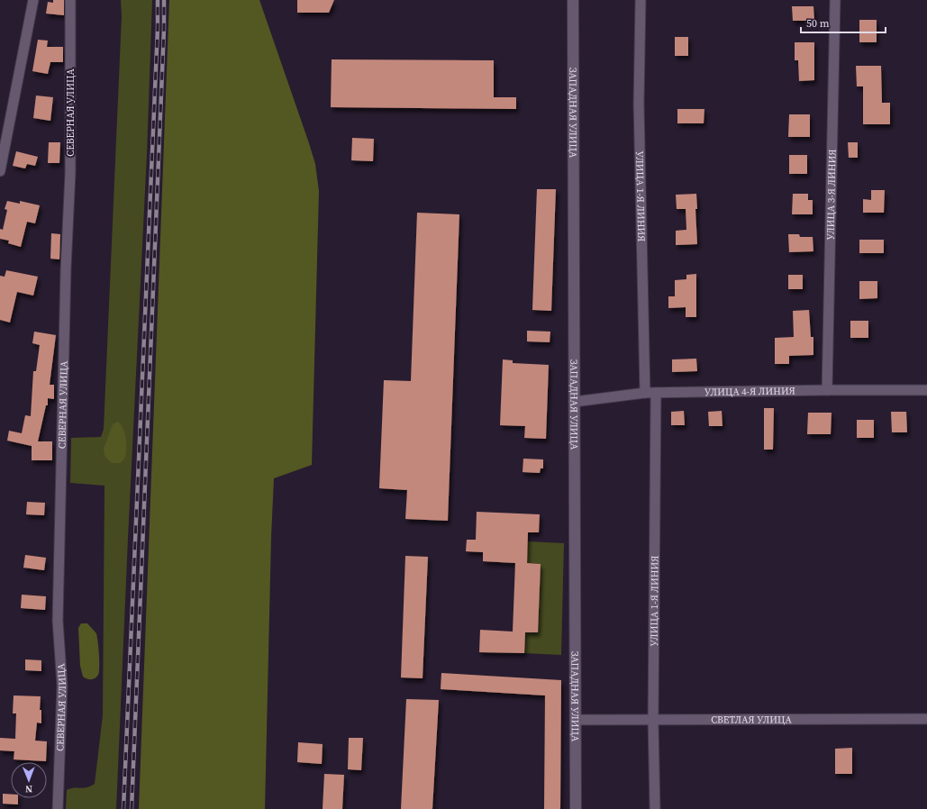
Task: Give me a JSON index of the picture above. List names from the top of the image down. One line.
{"streets":{"street":["СЕВЕРНАЯ УЛИЦА","ЗАПАДНАЯ УЛИЦА","УЛИЦА 3-Я ЛИНИЯ","УЛИЦА 1-Я ЛИНИЯ","УЛИЦА 4-Я ЛИНИЯ","СВЕТЛАЯ УЛИЦА"]},"crossings":[["ЗАПАДНАЯ УЛИЦА","УЛИЦА 4-Я ЛИНИЯ"],["ЗАПАДНАЯ УЛИЦА","СВЕТЛАЯ УЛИЦА"],["УЛИЦА 3-Я ЛИНИЯ","УЛИЦА 4-Я ЛИНИЯ"],["УЛИЦА 1-Я ЛИНИЯ","УЛИЦА 4-Я ЛИНИЯ"],["УЛИЦА 1-Я ЛИНИЯ","СВЕТЛАЯ УЛИЦА"]],"scale_bar":"50 m","north":"bottom"}
